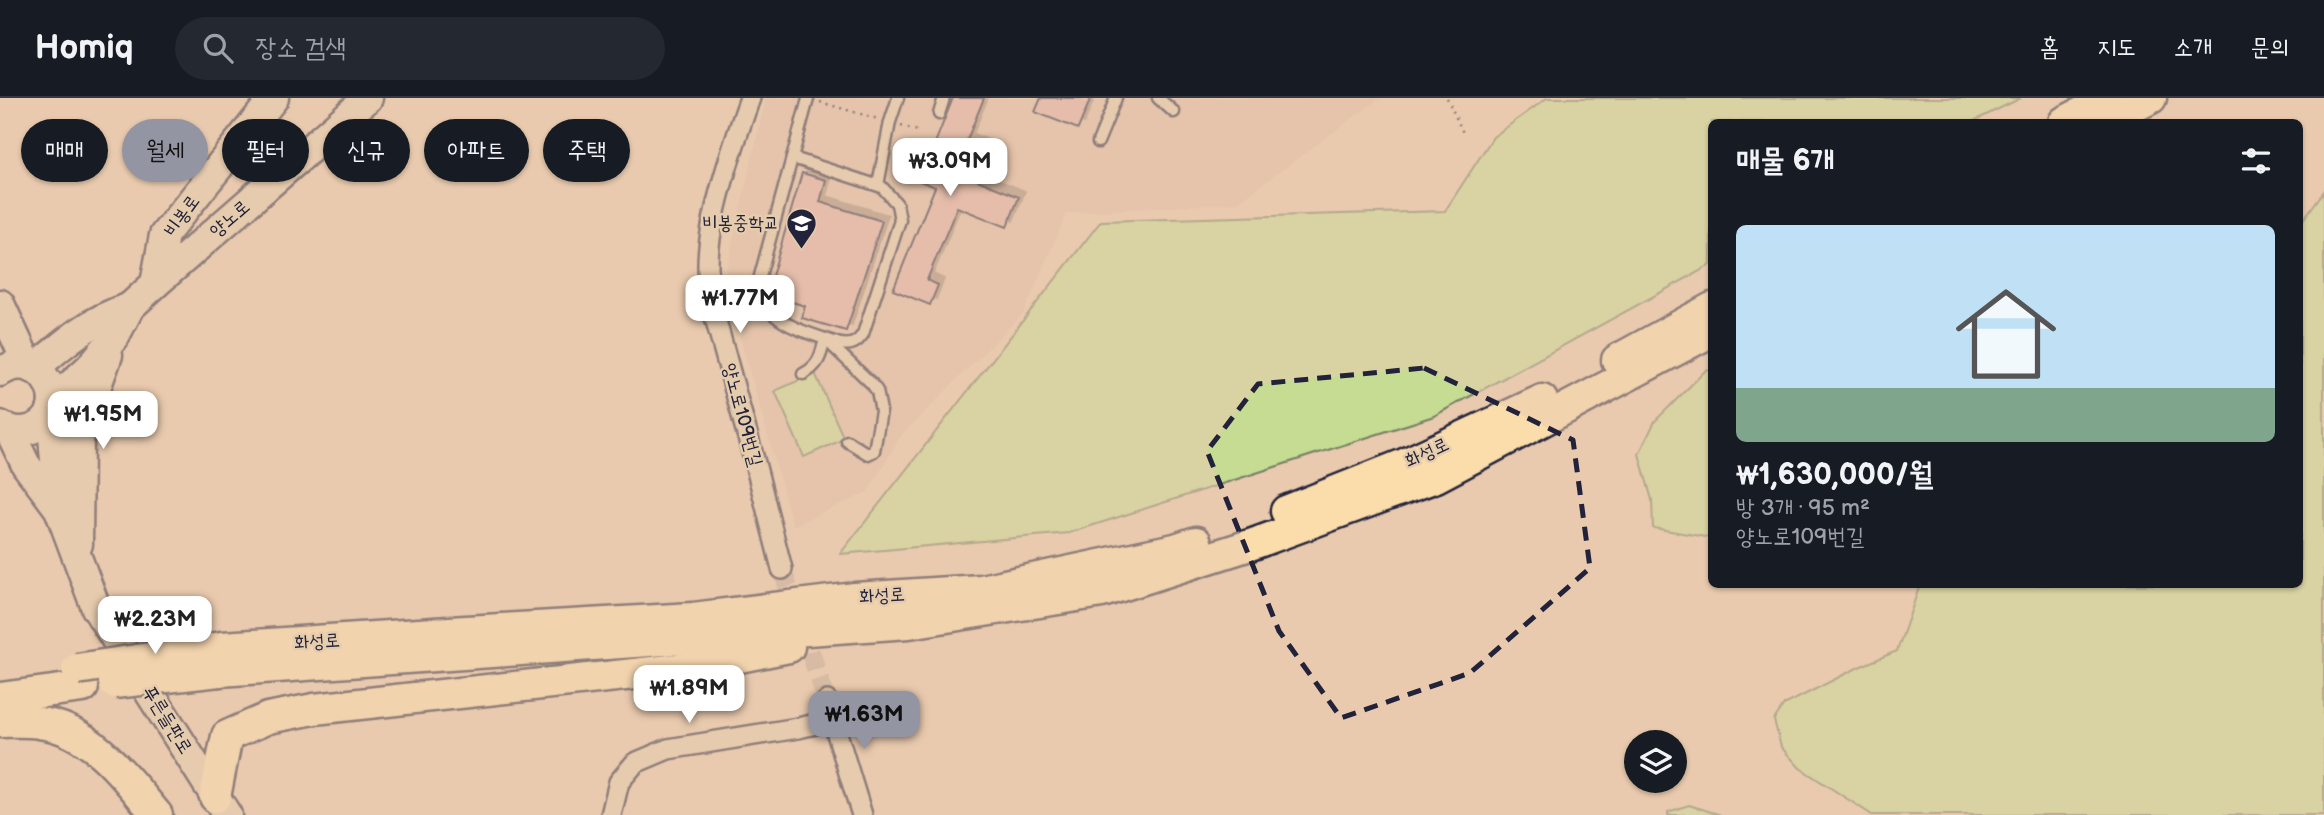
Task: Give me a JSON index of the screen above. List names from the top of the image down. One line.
{"streets":{"main road":["비봉로","양노로","화성로","푸른들판로"],"street":["양노로109번길"]},"crossings":[["비봉로","양노로"]],"places":{"school or university":["비봉중학교"]},"page":{"header":"Homiq","search":"장소 검색","nav":["홈","지도","소개","문의"],"chip":["매매","월세","필터","신규","아파트","주택"],"heading":"매물 6개","price":["₩3.09M","₩1.77M","₩1.95M","₩2.23M","₩1.89M","₩1.63M"],"list":[{"name":"₩1,630,000/월","note":"방 3개 · 95 m² · 양노로109번길"}]}}
